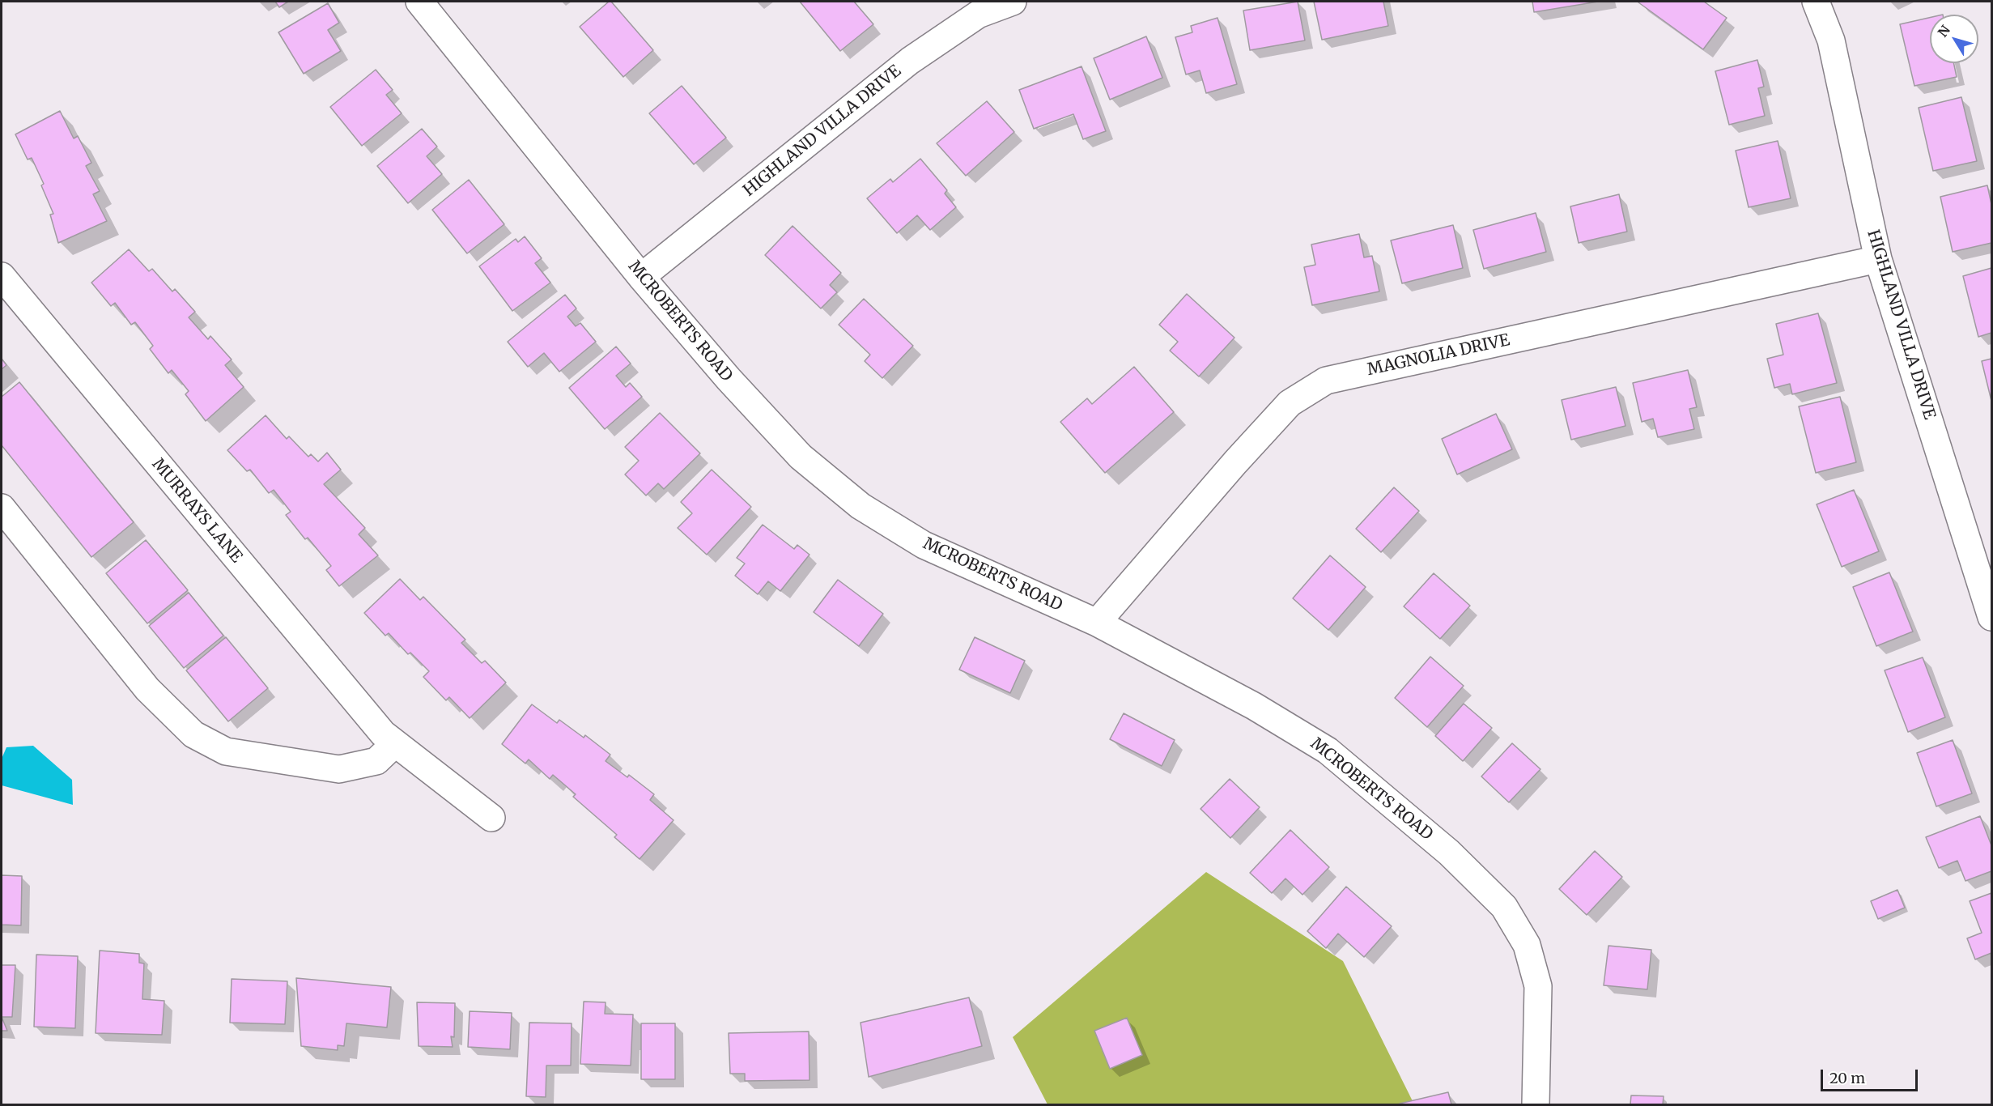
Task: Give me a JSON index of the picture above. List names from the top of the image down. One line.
{"streets":{"street":["HIGHLAND VILLA DRIVE","MCROBERTS ROAD","MAGNOLIA DRIVE","MURRAYS LANE"]},"crossings":[["HIGHLAND VILLA DRIVE","MCROBERTS ROAD"],["HIGHLAND VILLA DRIVE","MAGNOLIA DRIVE"],["MCROBERTS ROAD","MAGNOLIA DRIVE"]],"scale_bar":"20 m","north":"top left"}
